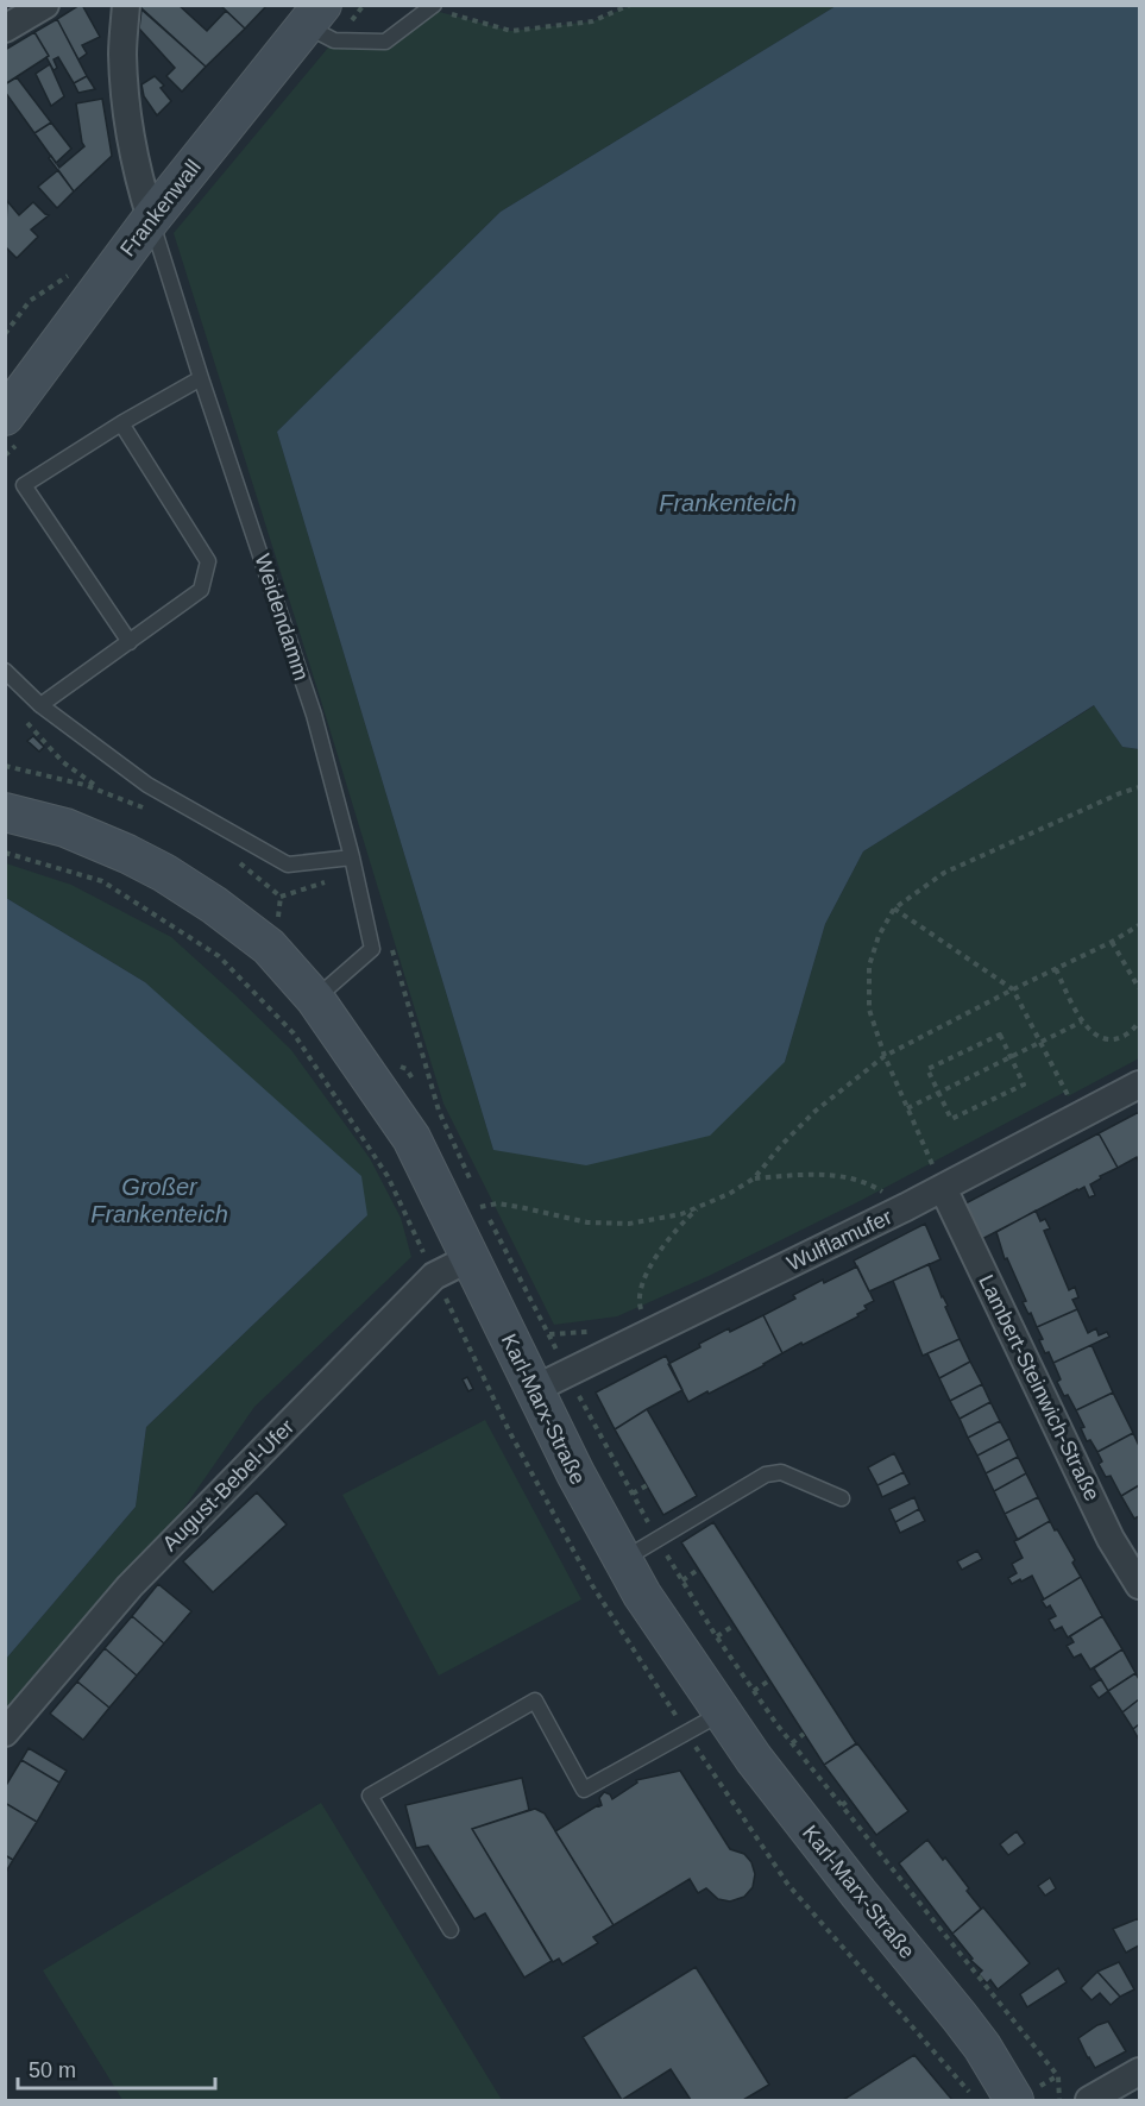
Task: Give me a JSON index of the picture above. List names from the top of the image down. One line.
{"streets":{"main road":["Frankenwall","Karl-Marx-Straße"],"street":["Wulflamufer","Lambert-Steinwich-Straße","August-Bebel-Ufer"],"lane":["Weidendamm"]},"crossings":[["Frankenwall","Weidendamm"],["Weidendamm","Karl-Marx-Straße"],["Wulflamufer","Lambert-Steinwich-Straße"],["Wulflamufer","Karl-Marx-Straße"],["Karl-Marx-Straße","August-Bebel-Ufer"]],"water":["Frankenteich","Großer Frankenteich"],"scale_bar":"50 m"}
